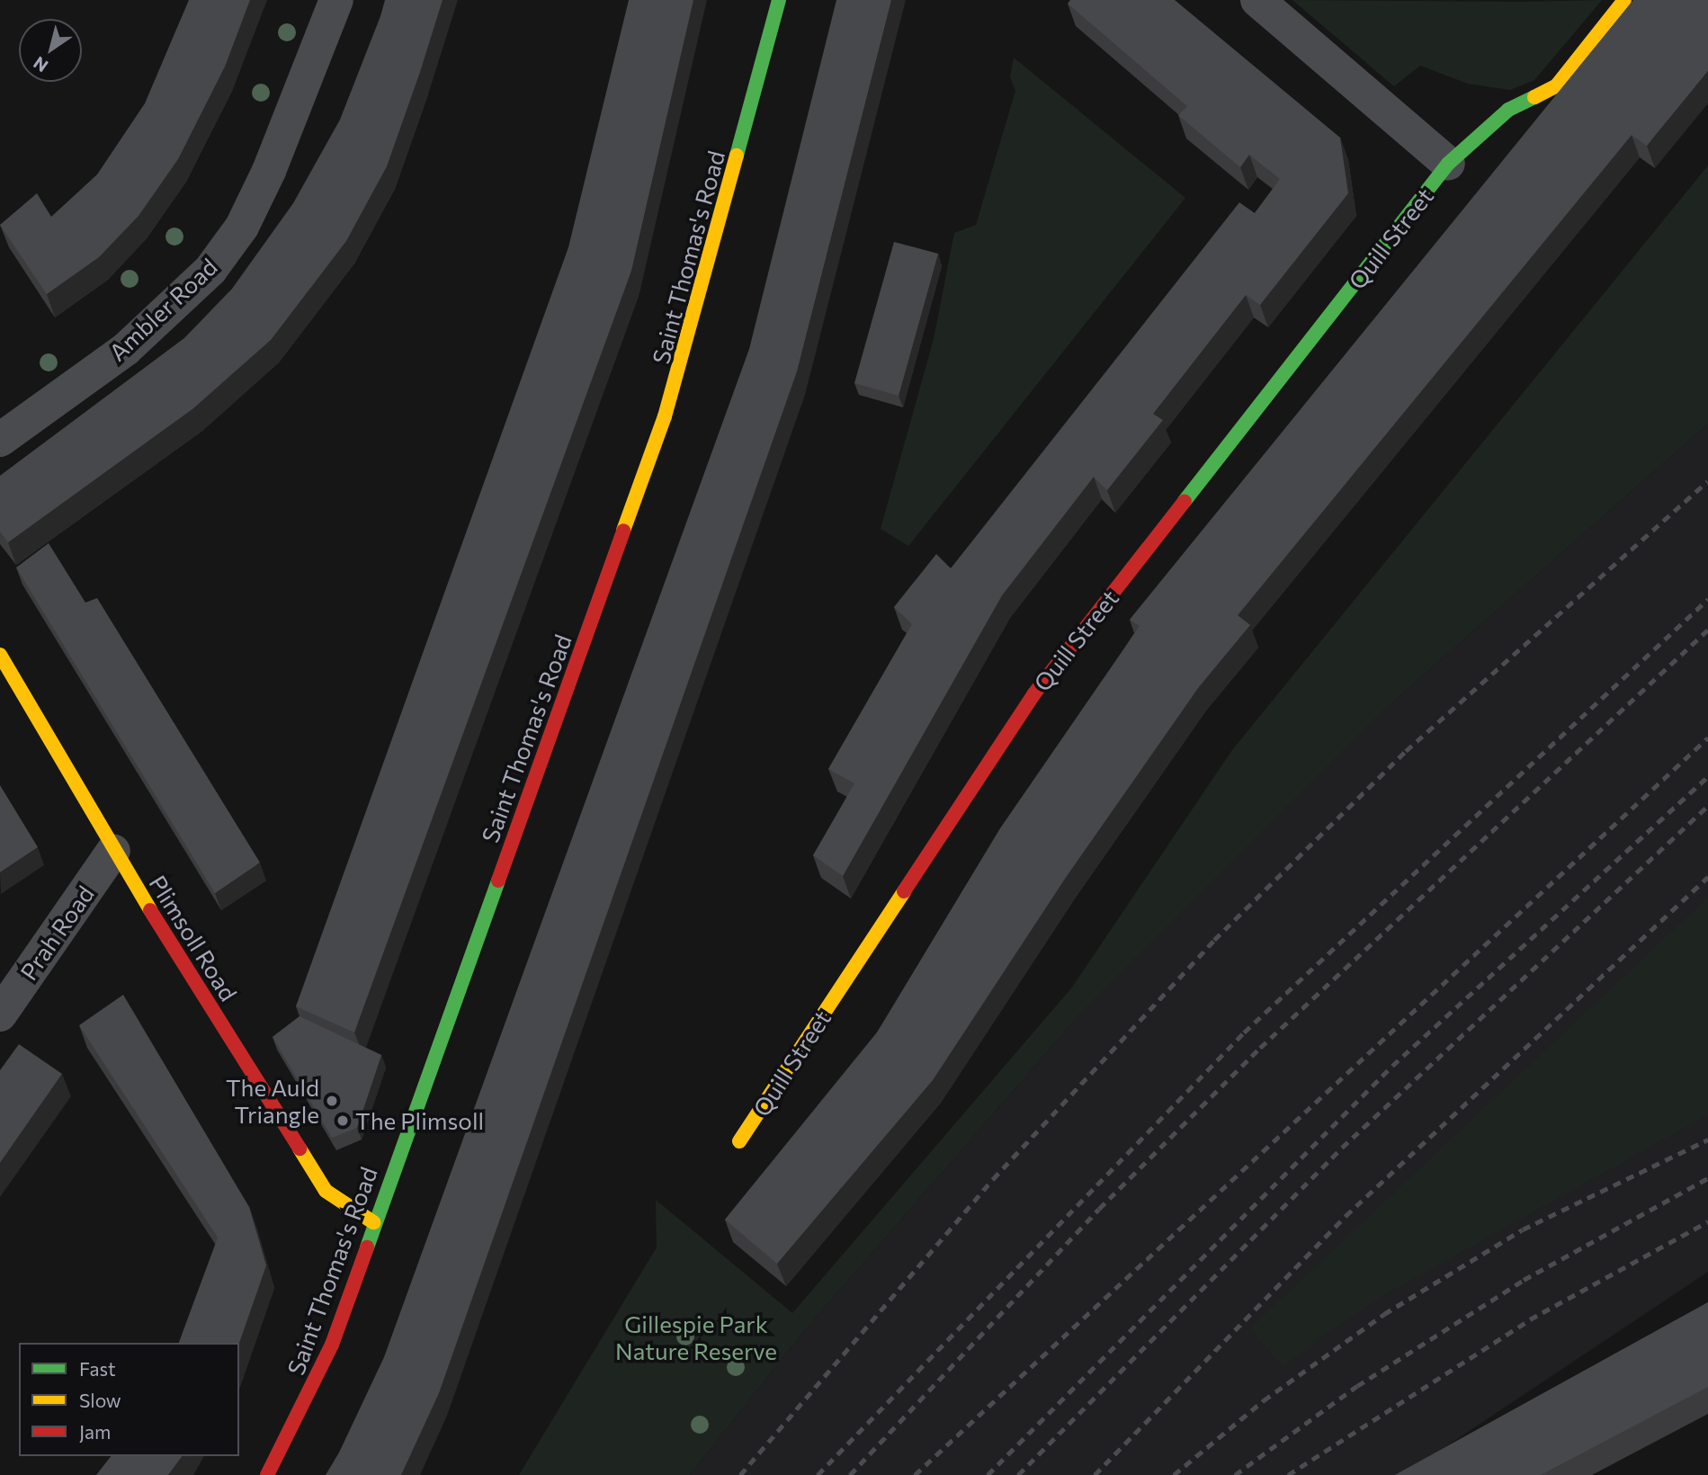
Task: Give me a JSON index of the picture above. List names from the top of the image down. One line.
{"streets":{"street":["Quill Street","Saint Thomas's Road","Ambler Road","Prah Road","Plimsoll Road"]},"crossings":[["Saint Thomas's Road","Plimsoll Road"],["Prah Road","Plimsoll Road"]],"parks":["Gillespie Park Nature Reserve"],"places":["The Auld Triangle","The Plimsoll"],"legend":["Fast","Slow","Jam"],"north":"bottom left"}
